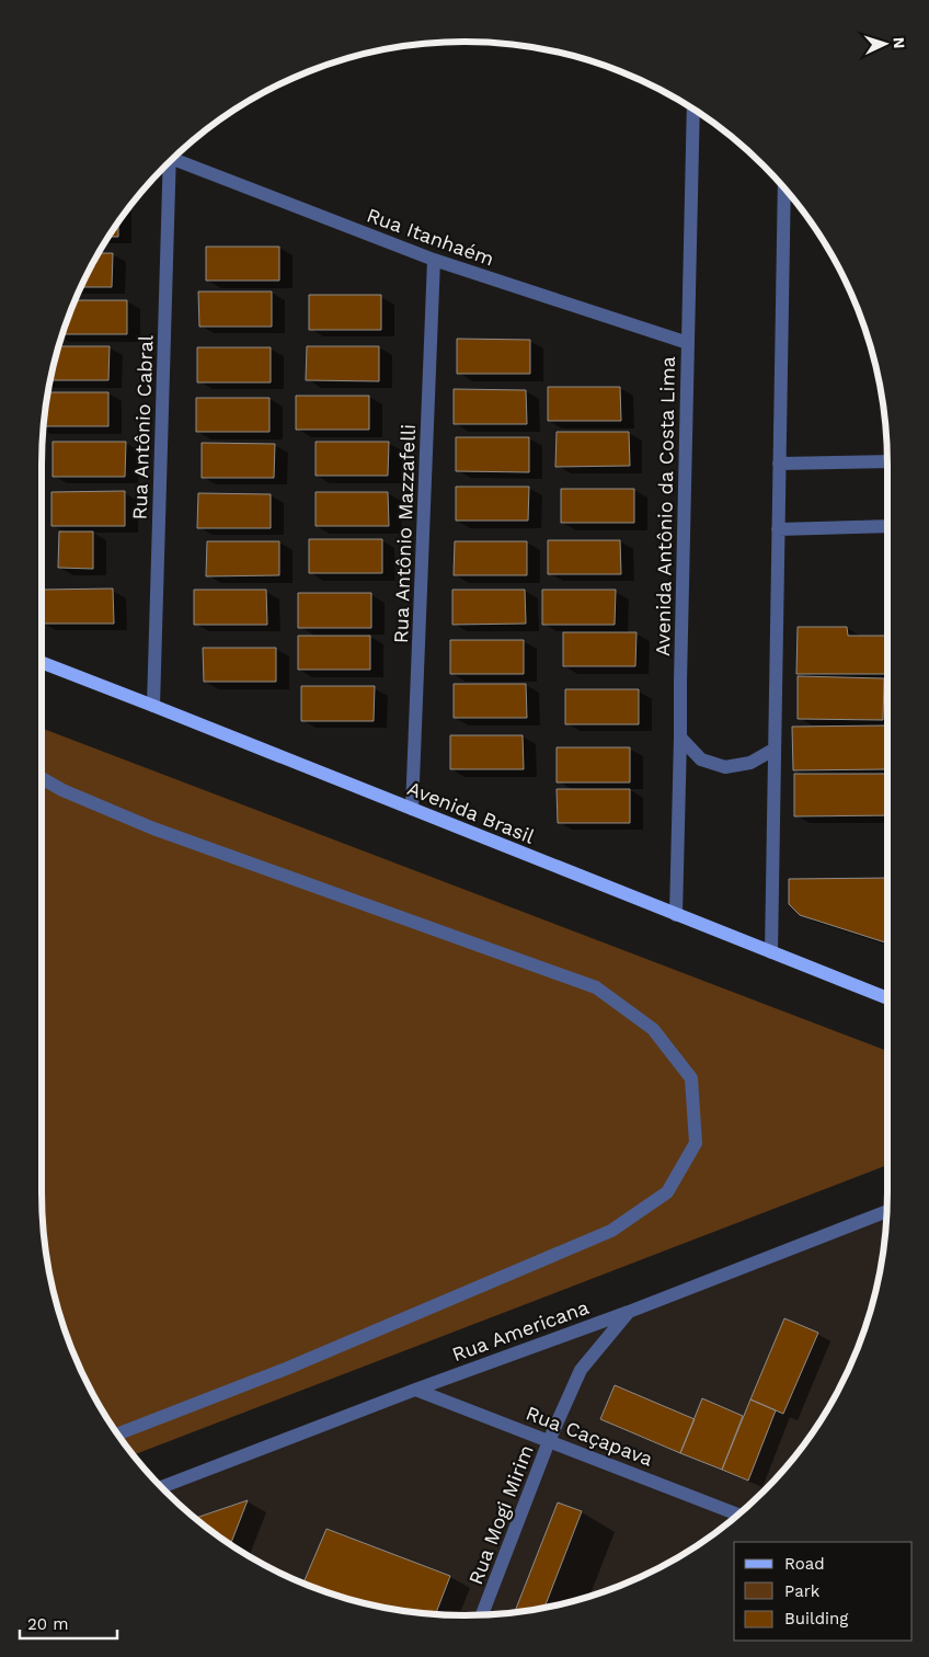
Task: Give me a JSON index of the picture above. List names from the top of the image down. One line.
{"streets":{"main road":["Avenida Brasil"],"street":["Rua Itanhaém","Rua Antônio Cabral","Avenida Antônio da Costa Lima","Rua Antônio Mazzafelli","Rua Americana","Rua Caçapava","Rua Mogi Mirim"]},"crossings":[["Rua Itanhaém","Avenida Antônio da Costa Lima"],["Rua Itanhaém","Rua Antônio Mazzafelli"],["Rua Antônio Cabral","Avenida Brasil"],["Avenida Antônio da Costa Lima","Avenida Brasil"],["Rua Antônio Mazzafelli","Avenida Brasil"],["Rua Americana","Rua Caçapava"],["Rua Americana","Rua Mogi Mirim"],["Rua Caçapava","Rua Mogi Mirim"]],"legend":["Road","Park","Building"],"scale_bar":"20 m","north":"right"}
